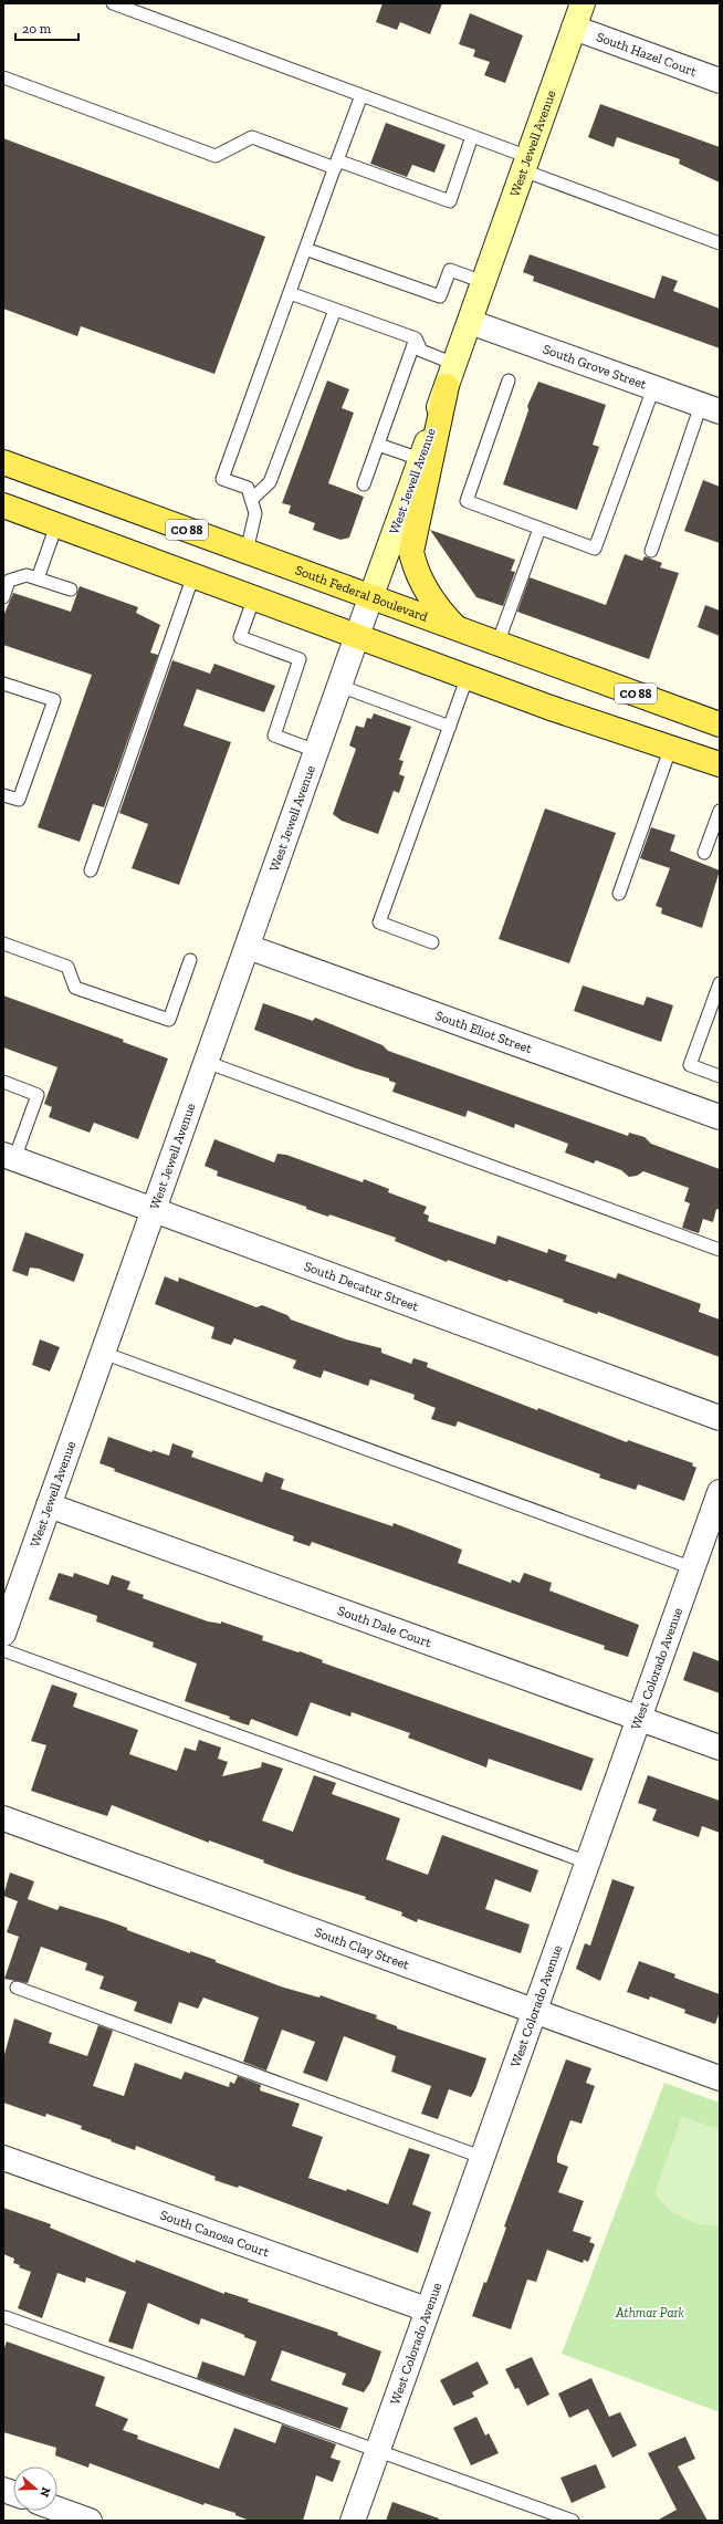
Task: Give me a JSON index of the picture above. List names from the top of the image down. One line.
{"streets":{"main road":["West Jewell Avenue","CO 88","South Federal Boulevard"],"street":["South Hazel Court","South Grove Street","South Eliot Street","South Decatur Street","South Dale Court","West Colorado Avenue","South Clay Street","South Canosa Court"]},"crossings":[["South Hazel Court","West Jewell Avenue"],["West Jewell Avenue","South Grove Street"],["West Jewell Avenue","South Federal Boulevard"],["West Jewell Avenue","South Eliot Street"],["West Jewell Avenue","South Decatur Street"],["West Jewell Avenue","South Dale Court"],["South Dale Court","West Colorado Avenue"],["West Colorado Avenue","South Clay Street"],["West Colorado Avenue","South Canosa Court"]],"parks":["Athmar Park"],"scale_bar":"20 m","north":"right"}
